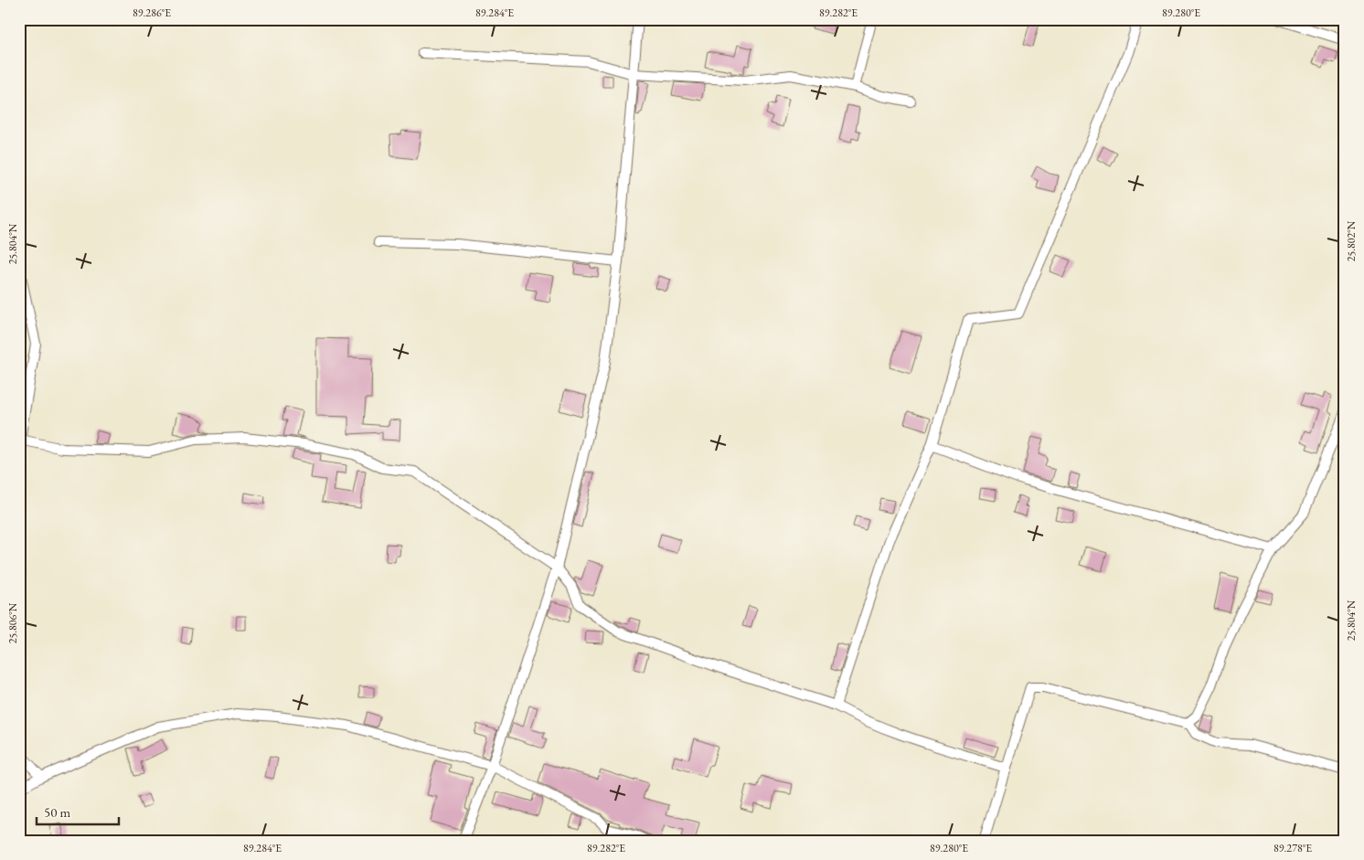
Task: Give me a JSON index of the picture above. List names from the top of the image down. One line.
{"scale_bar":"50 m","coordinates":["89.286°E","89.284°E","89.282°E","89.280°E","25.802°N","25.804°N","25.806°N","89.278°E"]}
